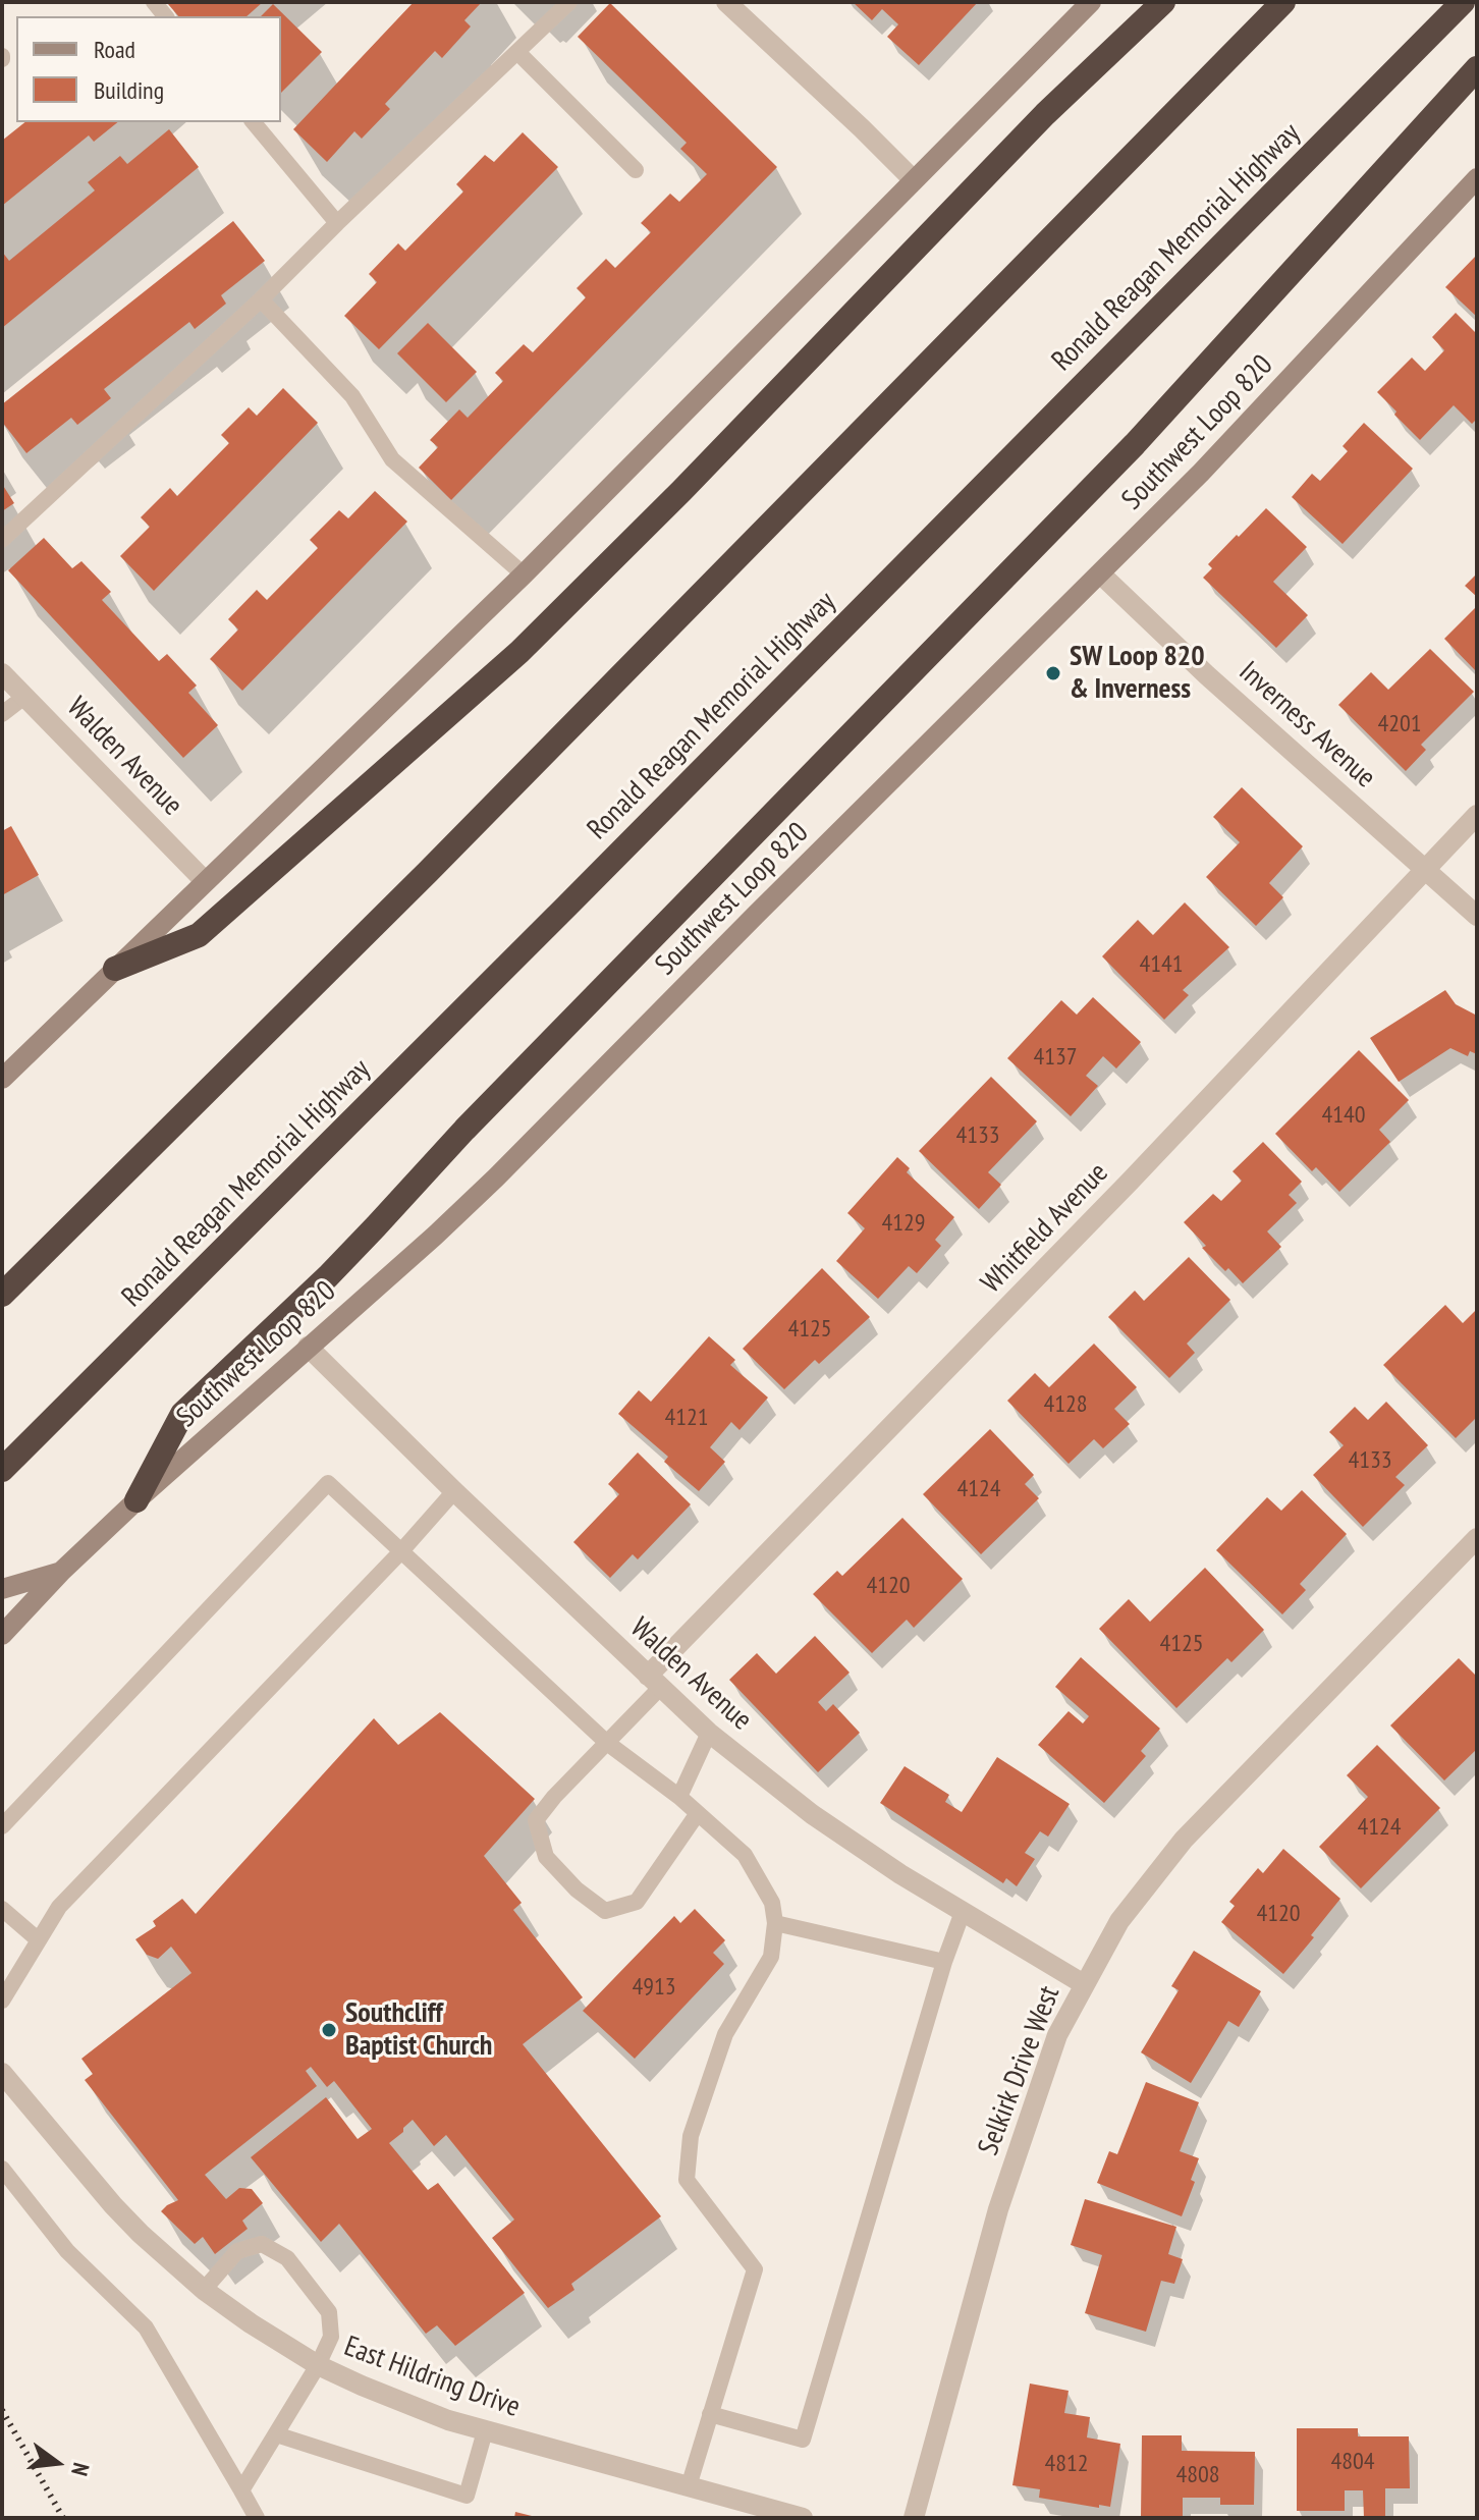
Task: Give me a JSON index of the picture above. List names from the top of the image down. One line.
{"streets":{"highway":["Ronald Reagan Memorial Highway"],"main road":["Southwest Loop 820"],"street":["Inverness Avenue","Walden Avenue","Whitfield Avenue","Selkirk Drive West","East Hildring Drive"]},"crossings":[["Southwest Loop 820","Inverness Avenue"],["Southwest Loop 820","Walden Avenue"],["Inverness Avenue","Whitfield Avenue"],["Walden Avenue","Whitfield Avenue"],["Walden Avenue","Selkirk Drive West"]],"places":["SW Loop 820 & Inverness","Southcliff Baptist Church"],"house_numbers":["4201","4141","4137","4140","4133","4129","4125","4128","4121","4133","4124","4120","4125","4124","4120","4913","4804","4812","4808"],"legend":["Road","Building"],"north":"right"}
